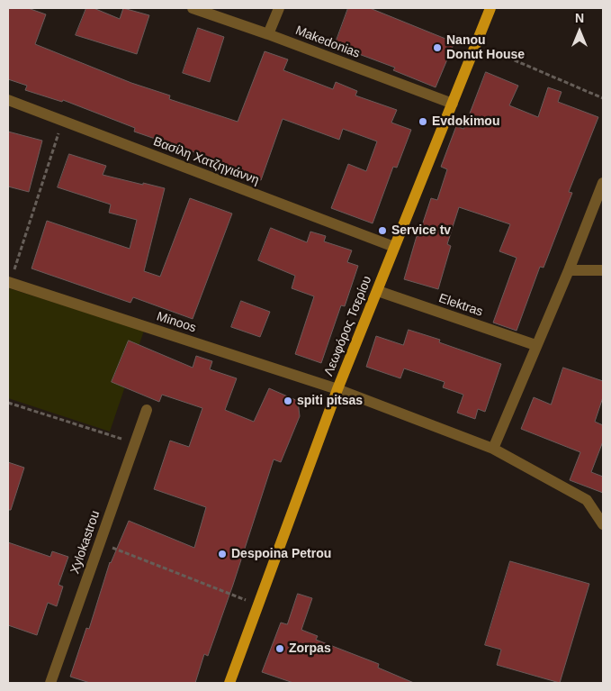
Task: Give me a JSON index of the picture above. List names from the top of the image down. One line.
{"streets":{"main road":["Λεωφόρος Τσερίου"],"street":["Makedonias","Βασίλη Χατζηγιάννη","Elektras","Minoos","Xylokastrou"]},"crossings":[["Makedonias","Λεωφόρος Τσερίου"],["Βασίλη Χατζηγιάννη","Λεωφόρος Τσερίου"],["Elektras","Λεωφόρος Τσερίου"],["Minoos","Λεωφόρος Τσερίου"]],"places":["Nanou Donut House","Evdokimou","Service tv","spiti pitsas","Despoina Petrou","Zorpas"],"north":"top"}
